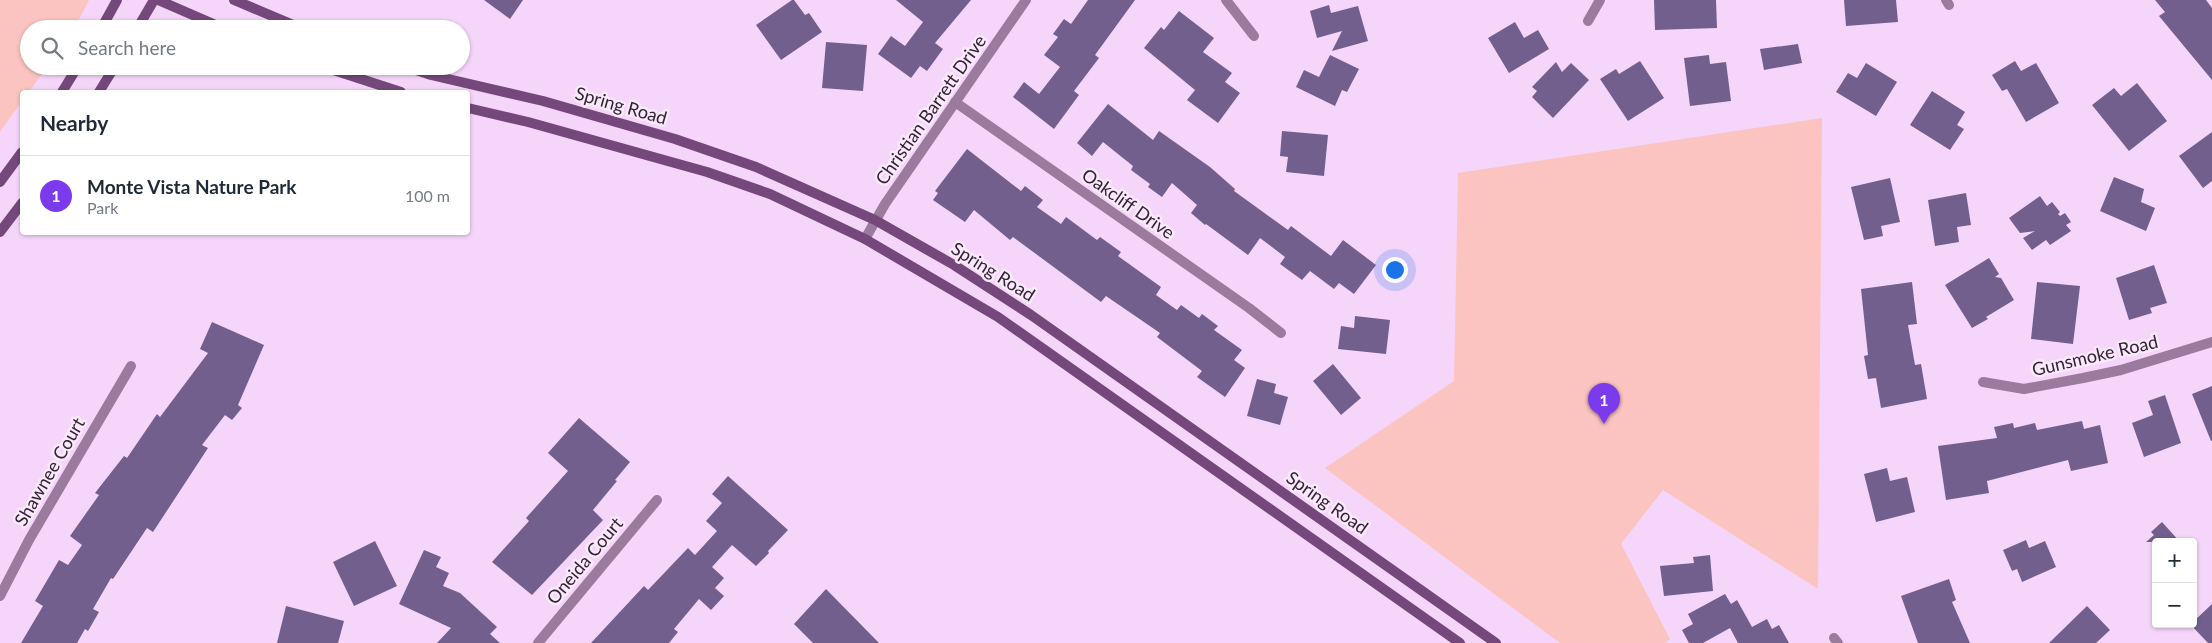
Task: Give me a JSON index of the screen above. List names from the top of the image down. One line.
{"streets":{"main road":["Spring Road"],"street":["Christian Barrett Drive","Oakcliff Drive","Gunsmoke Road","Shawnee Court","Oneida Court"]},"crossings":[["Spring Road","Christian Barrett Drive"],["Christian Barrett Drive","Oakcliff Drive"]],"page":{"search":"Search here","heading":"Nearby","list":[{"mark":"1","name":"Monte Vista Nature Park","note":"Park","value":"100 m"}],"pins":"1","map_buttons":["+","−"]}}
